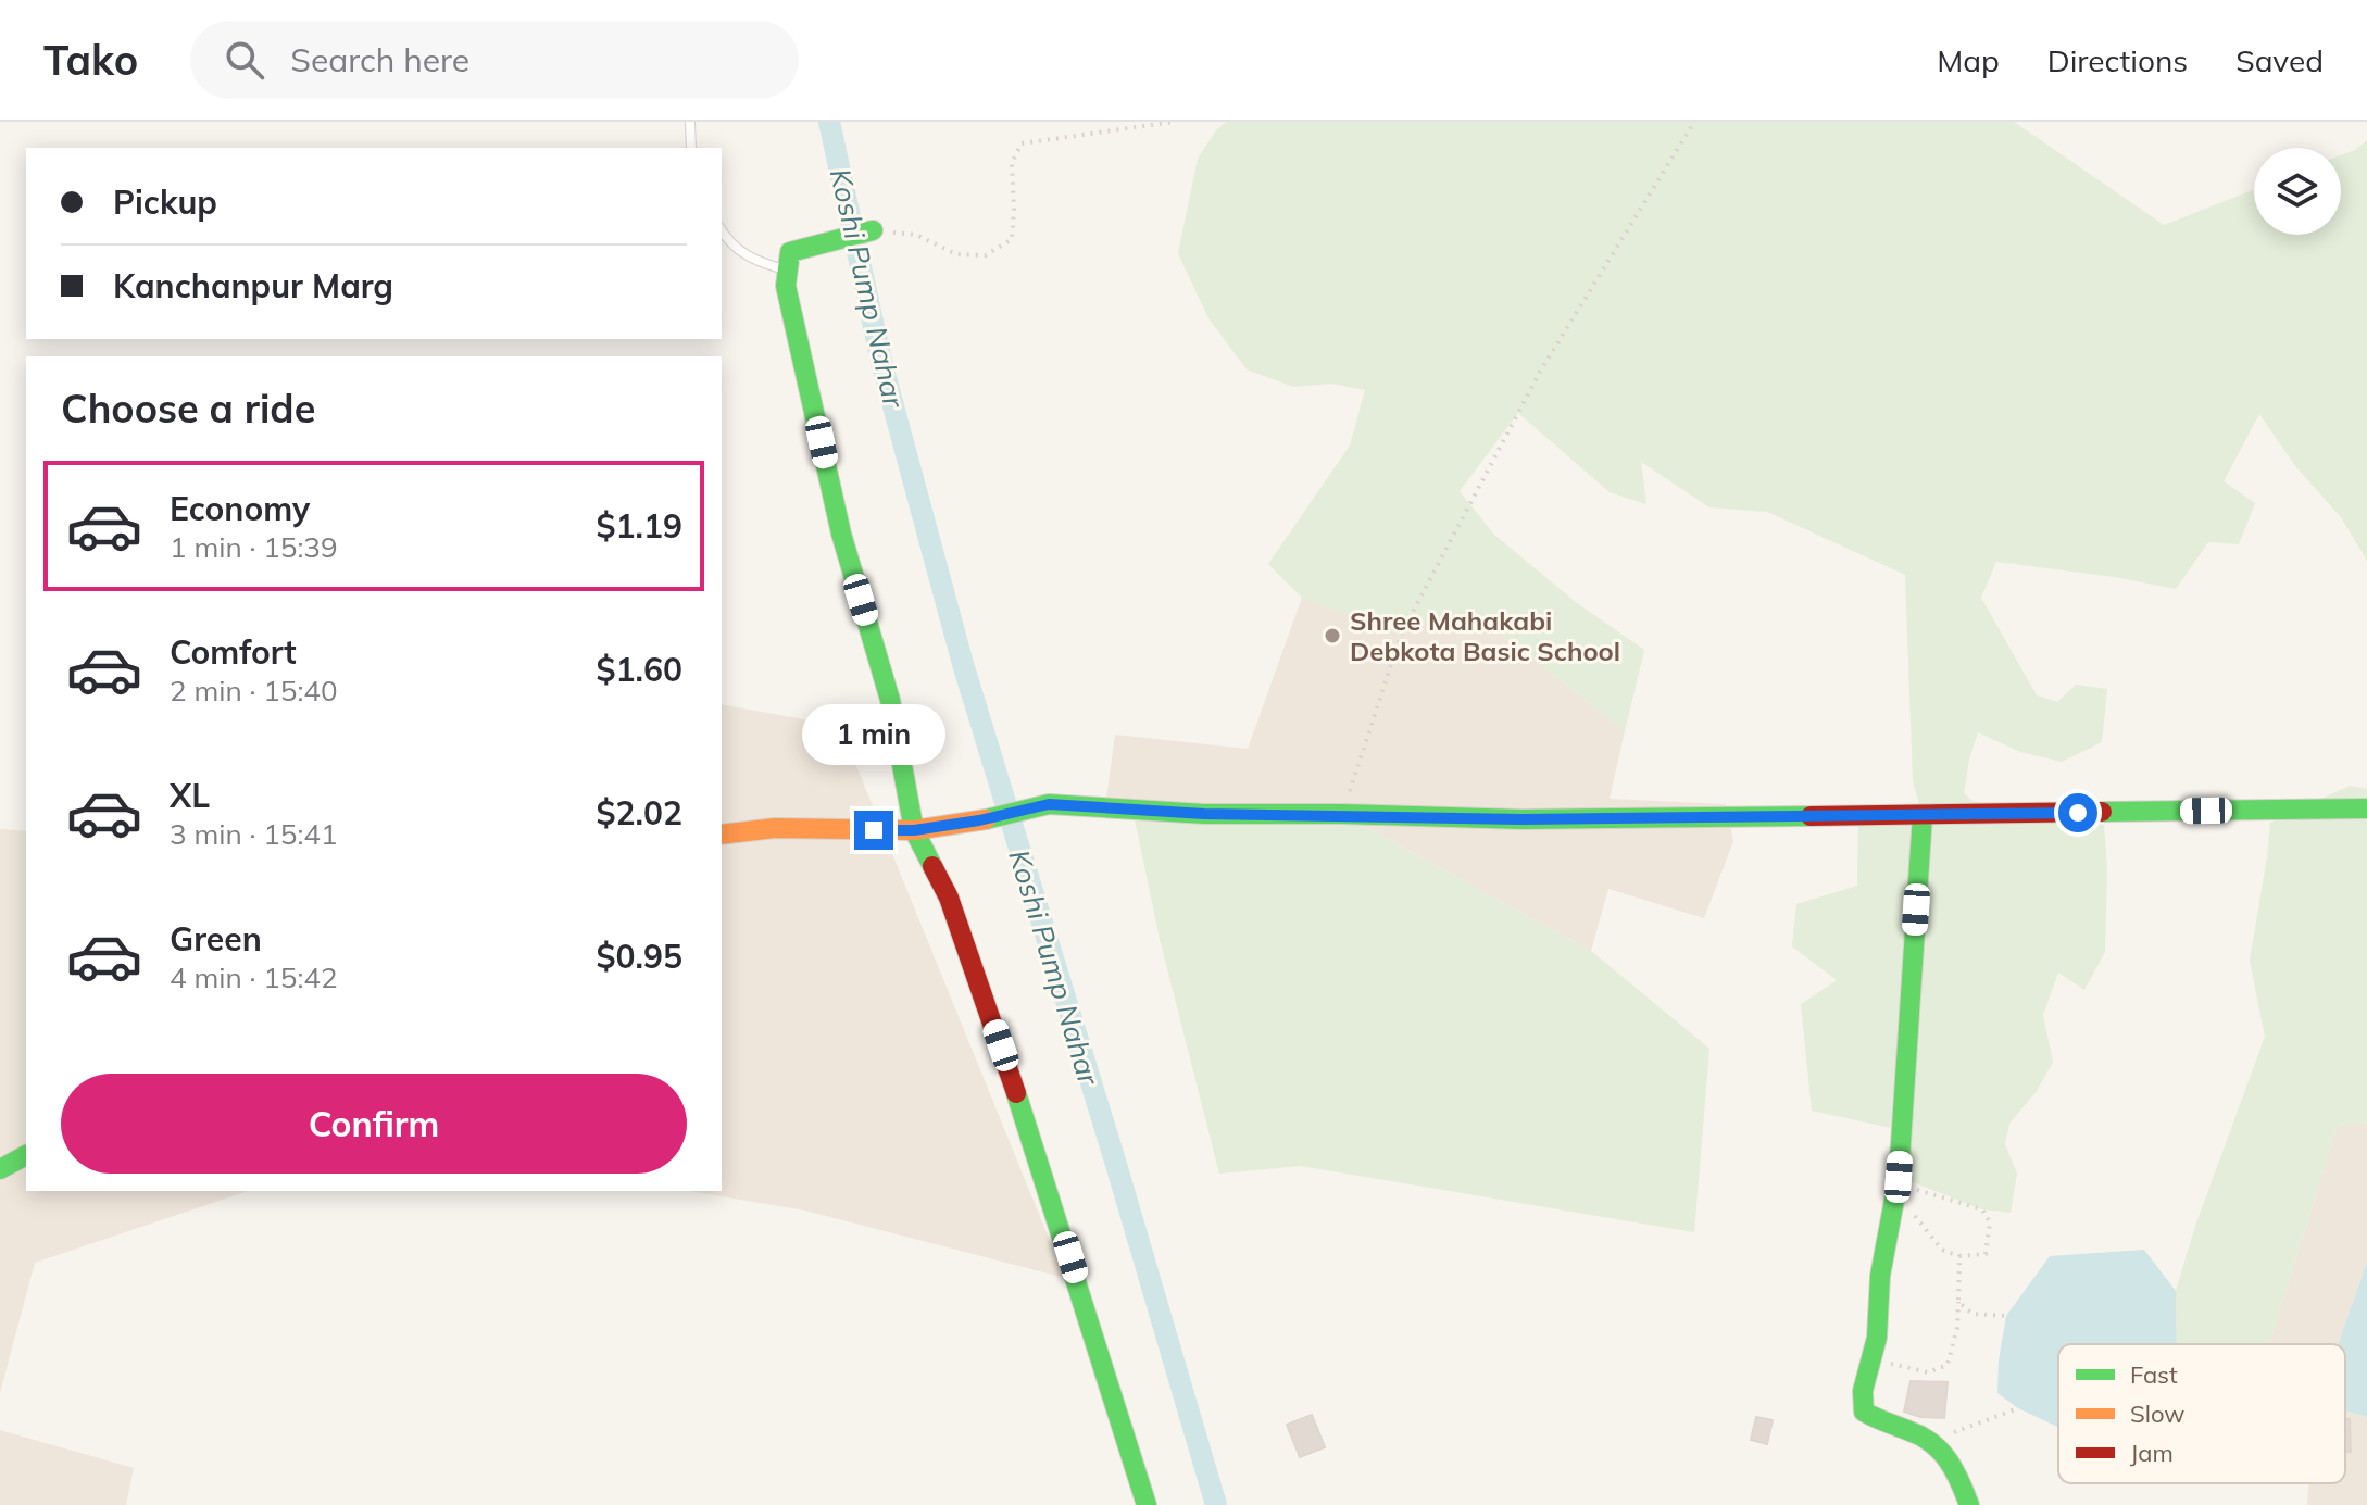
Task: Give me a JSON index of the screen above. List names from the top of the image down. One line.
{"water":["Koshi Pump Nahar"],"places":["Shree Mahakabi Debkota Basic School"],"legend":["Fast","Slow","Jam"],"page":{"header":"Tako","search":"Search here","nav":["Map","Directions","Saved"],"banner":["Pickup","Kanchanpur Marg"],"heading":"Choose a ride","list":[{"name":"Economy","note":"1 min · 15:39","value":"$1.19"},{"name":"Comfort","note":"2 min · 15:40","value":"$1.60"},{"name":"XL","note":"3 min · 15:41","value":"$2.02"},{"name":"Green","note":"4 min · 15:42","value":"$0.95"}],"bubble":"1 min","buttons":"Confirm"}}
